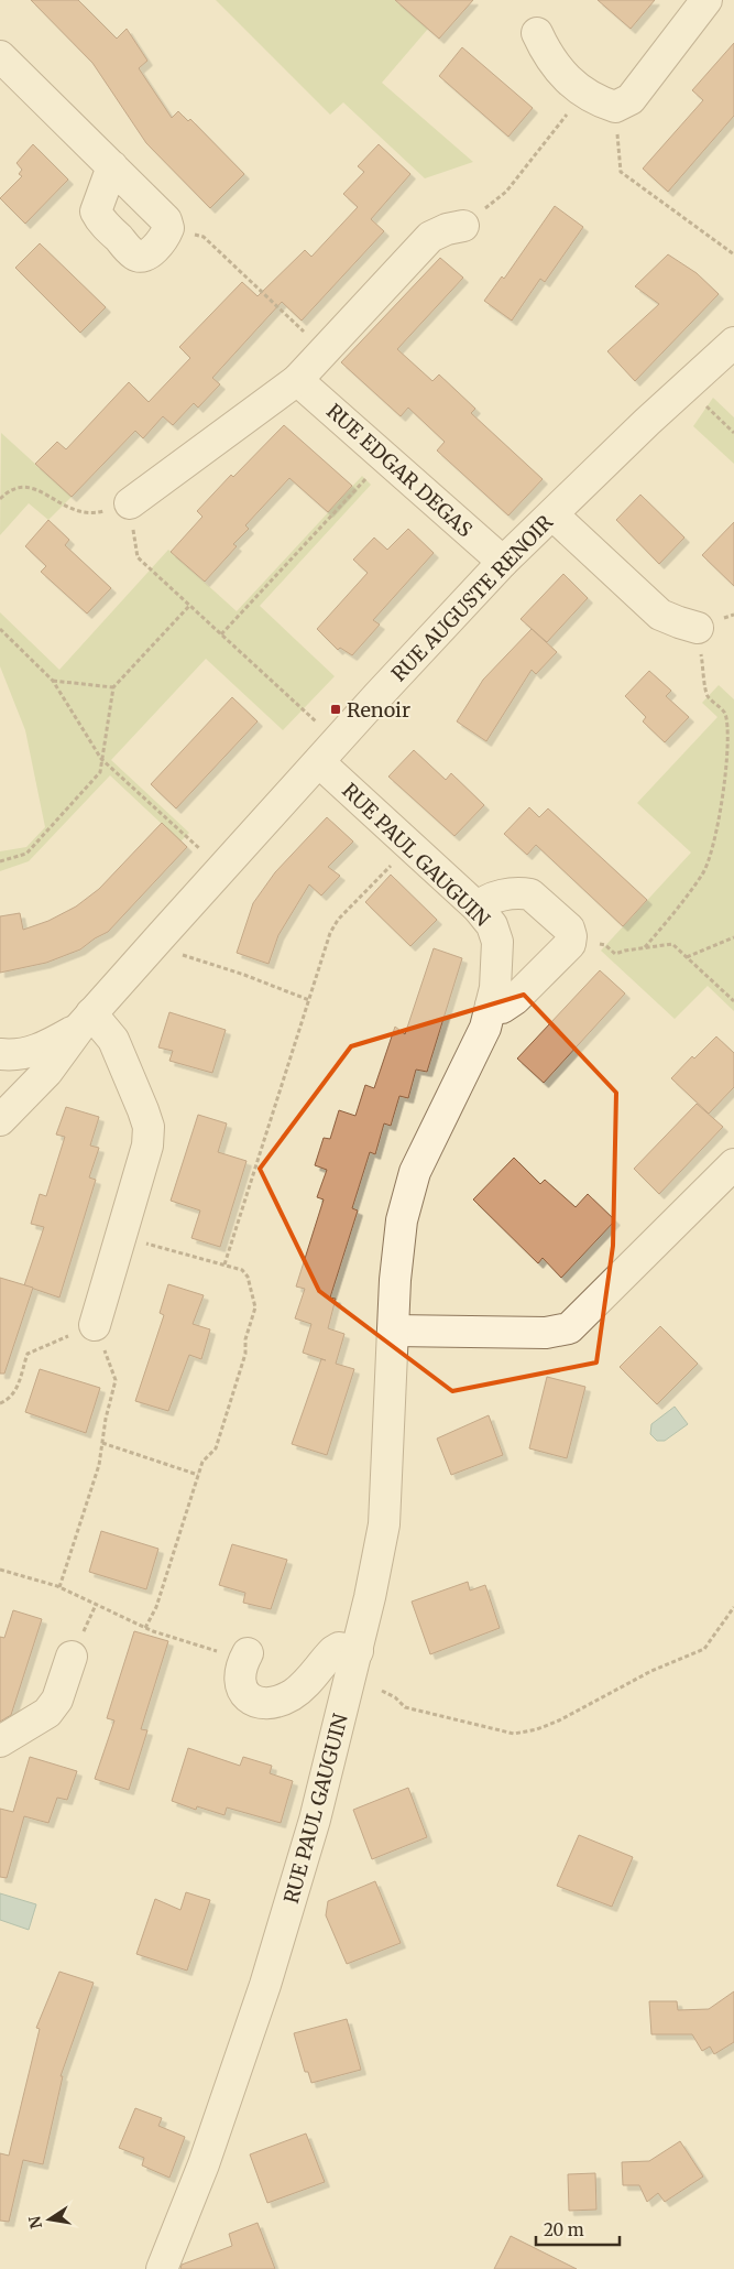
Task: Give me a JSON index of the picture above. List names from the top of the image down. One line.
{"streets":{"street":["RUE EDGAR DEGAS","RUE AUGUSTE RENOIR","RUE PAUL GAUGUIN"]},"crossings":[["RUE EDGAR DEGAS","RUE AUGUSTE RENOIR"],["RUE AUGUSTE RENOIR","RUE PAUL GAUGUIN"]],"places":{"transit":["Renoir"]},"scale_bar":"20 m","north":"left"}
